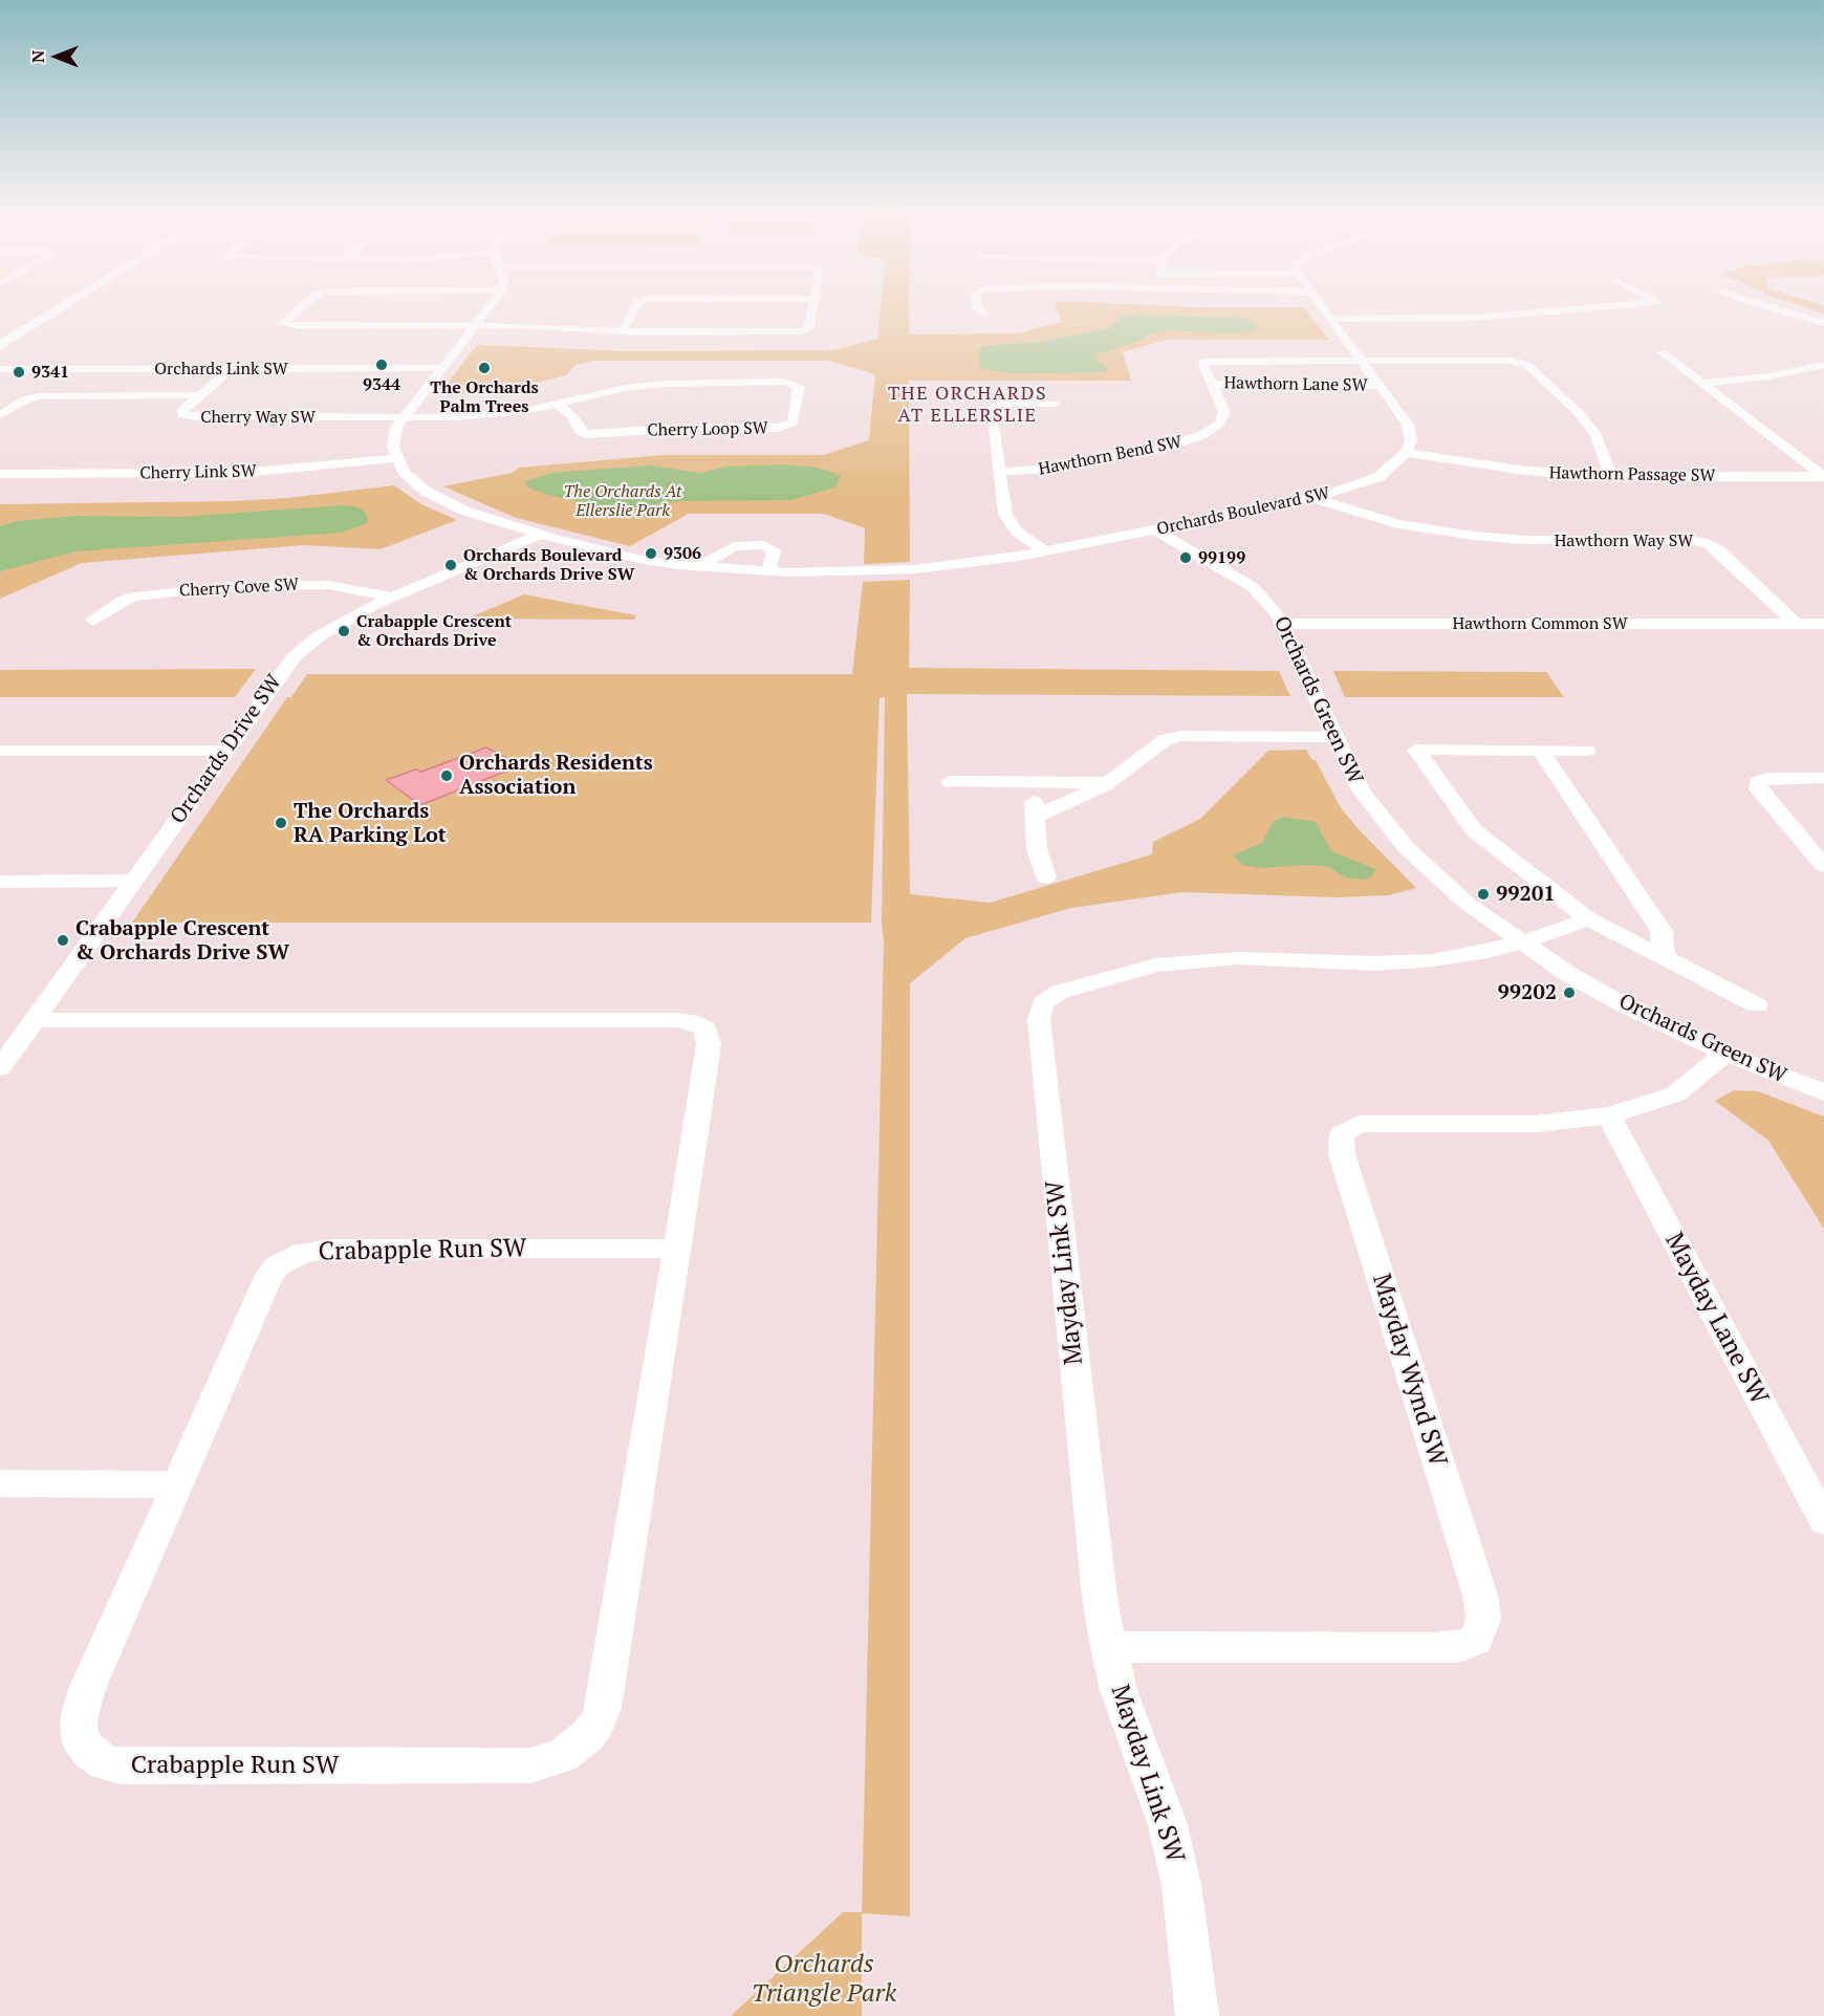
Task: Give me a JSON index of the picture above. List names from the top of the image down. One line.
{"streets":{"street":["Orchards Link SW","Hawthorn Lane SW","Cherry Way SW","Cherry Loop SW","Hawthorn Bend SW","Cherry Link SW","Hawthorn Passage SW","Orchards Boulevard SW","Hawthorn Way SW","Cherry Cove SW","Hawthorn Common SW","Orchards Green SW","Orchards Drive SW","Crabapple Run SW","Mayday Link SW","Mayday Lane SW","Mayday Wynd SW"]},"crossings":[["Orchards Link SW","Cherry Way SW"],["Hawthorn Lane SW","Hawthorn Bend SW"],["Cherry Way SW","Cherry Loop SW"],["Cherry Link SW","Orchards Boulevard SW"],["Hawthorn Passage SW","Orchards Boulevard SW"],["Orchards Boulevard SW","Hawthorn Way SW"],["Orchards Boulevard SW","Orchards Green SW"],["Orchards Boulevard SW","Orchards Drive SW"],["Hawthorn Way SW","Hawthorn Common SW"],["Cherry Cove SW","Orchards Drive SW"],["Hawthorn Common SW","Orchards Green SW"],["Orchards Green SW","Mayday Link SW"],["Orchards Green SW","Mayday Wynd SW"],["Orchards Drive SW","Crabapple Run SW"],["Mayday Link SW","Mayday Wynd SW"],["Mayday Lane SW","Mayday Wynd SW"]],"districts":["THE ORCHARDS AT ELLERSLIE"],"parks":["The Orchards At Ellerslie Park","Orchards Triangle Park"],"places":["9344","The Orchards Palm Trees","9341","9306","99199","Orchards Boulevard & Orchards Drive SW","Crabapple Crescent & Orchards Drive","Orchards Residents Association","The Orchards RA Parking Lot","99201","Crabapple Crescent & Orchards Drive SW","99202"],"north":"left"}
